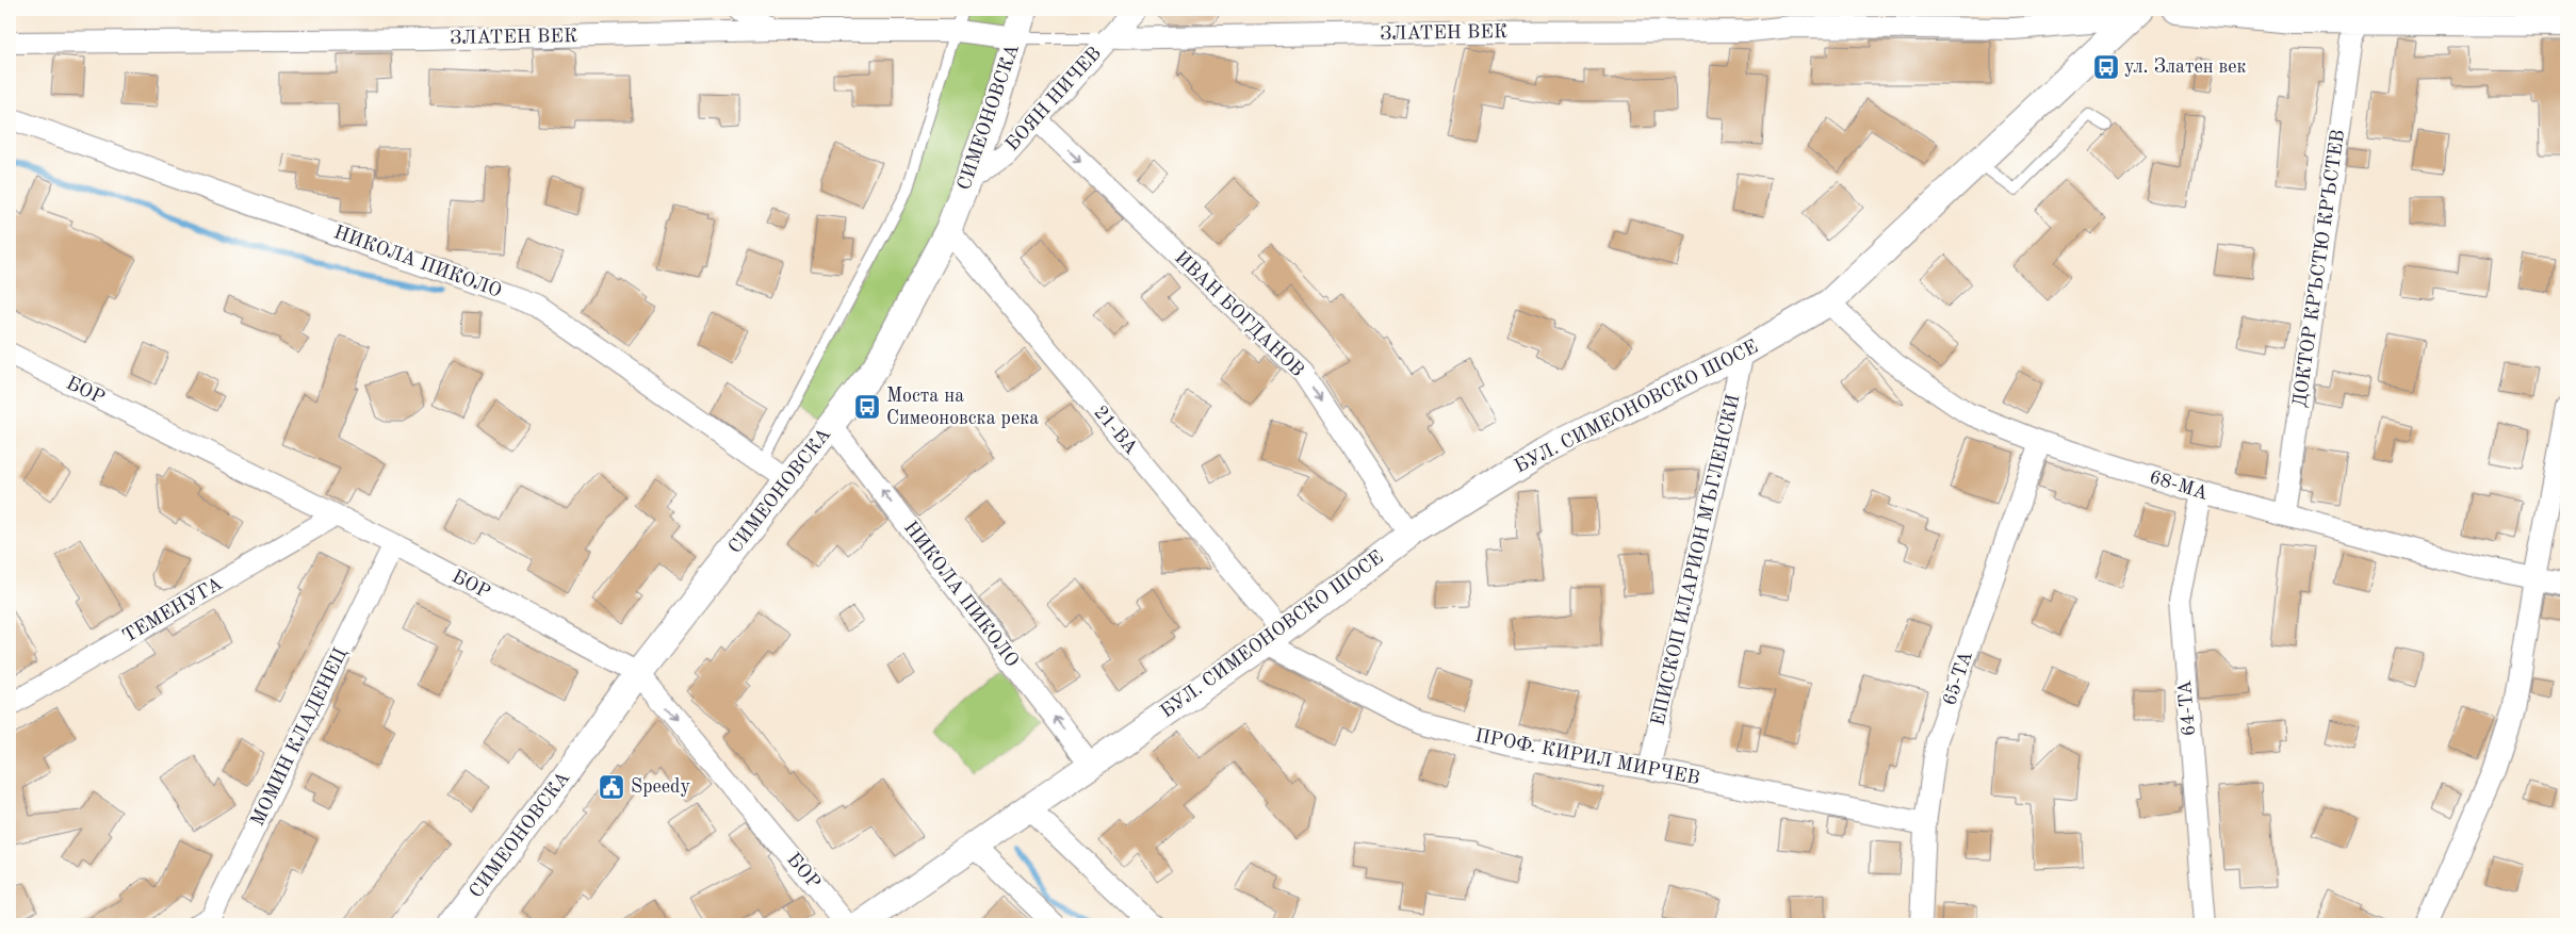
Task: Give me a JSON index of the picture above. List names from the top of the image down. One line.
{"streets":{"street":["ЗЛАТЕН ВЕК","БОЯН НИЧЕВ","СИМЕОНОВСКА","НИКОЛА ПИКОЛО","ДОКТОР КРЪСТЮ КРЪСТЕВ","ИВАН БОГДАНОВ","БОР","БУЛ. СИМЕОНОВСКО ШОСЕ","21-ВА","68-МА","ЕПИСКОП ИЛАРИОН МЪГЛЕНСКИ","ТЕМЕНУГА","65-ТА","64-ТА","МОМИН КЛАДЕНЕЦ","ПРОФ. КИРИЛ МИРЧЕВ"]},"crossings":[["ЗЛАТЕН ВЕК","БОЯН НИЧЕВ"],["ЗЛАТЕН ВЕК","СИМЕОНОВСКА"],["ЗЛАТЕН ВЕК","БУЛ. СИМЕОНОВСКО ШОСЕ"],["БОЯН НИЧЕВ","СИМЕОНОВСКА"],["БОЯН НИЧЕВ","ИВАН БОГДАНОВ"],["СИМЕОНОВСКА","НИКОЛА ПИКОЛО"],["СИМЕОНОВСКА","БОР"],["СИМЕОНОВСКА","21-ВА"],["НИКОЛА ПИКОЛО","БУЛ. СИМЕОНОВСКО ШОСЕ"],["ДОКТОР КРЪСТЮ КРЪСТЕВ","68-МА"],["ИВАН БОГДАНОВ","БУЛ. СИМЕОНОВСКО ШОСЕ"],["БОР","ТЕМЕНУГА"],["БОР","МОМИН КЛАДЕНЕЦ"],["БУЛ. СИМЕОНОВСКО ШОСЕ","21-ВА"],["БУЛ. СИМЕОНОВСКО ШОСЕ","68-МА"],["БУЛ. СИМЕОНОВСКО ШОСЕ","ЕПИСКОП ИЛАРИОН МЪГЛЕНСКИ"],["БУЛ. СИМЕОНОВСКО ШОСЕ","ПРОФ. КИРИЛ МИРЧЕВ"],["21-ВА","ПРОФ. КИРИЛ МИРЧЕВ"],["68-МА","65-ТА"],["68-МА","64-ТА"],["ЕПИСКОП ИЛАРИОН МЪГЛЕНСКИ","ПРОФ. КИРИЛ МИРЧЕВ"],["65-ТА","ПРОФ. КИРИЛ МИРЧЕВ"]],"one_way":["ИВАН БОГДАНОВ"],"places":{"bus stop":["ул. Златен век","Моста на Симеоновска река"],"public building":["Speedy"]}}
